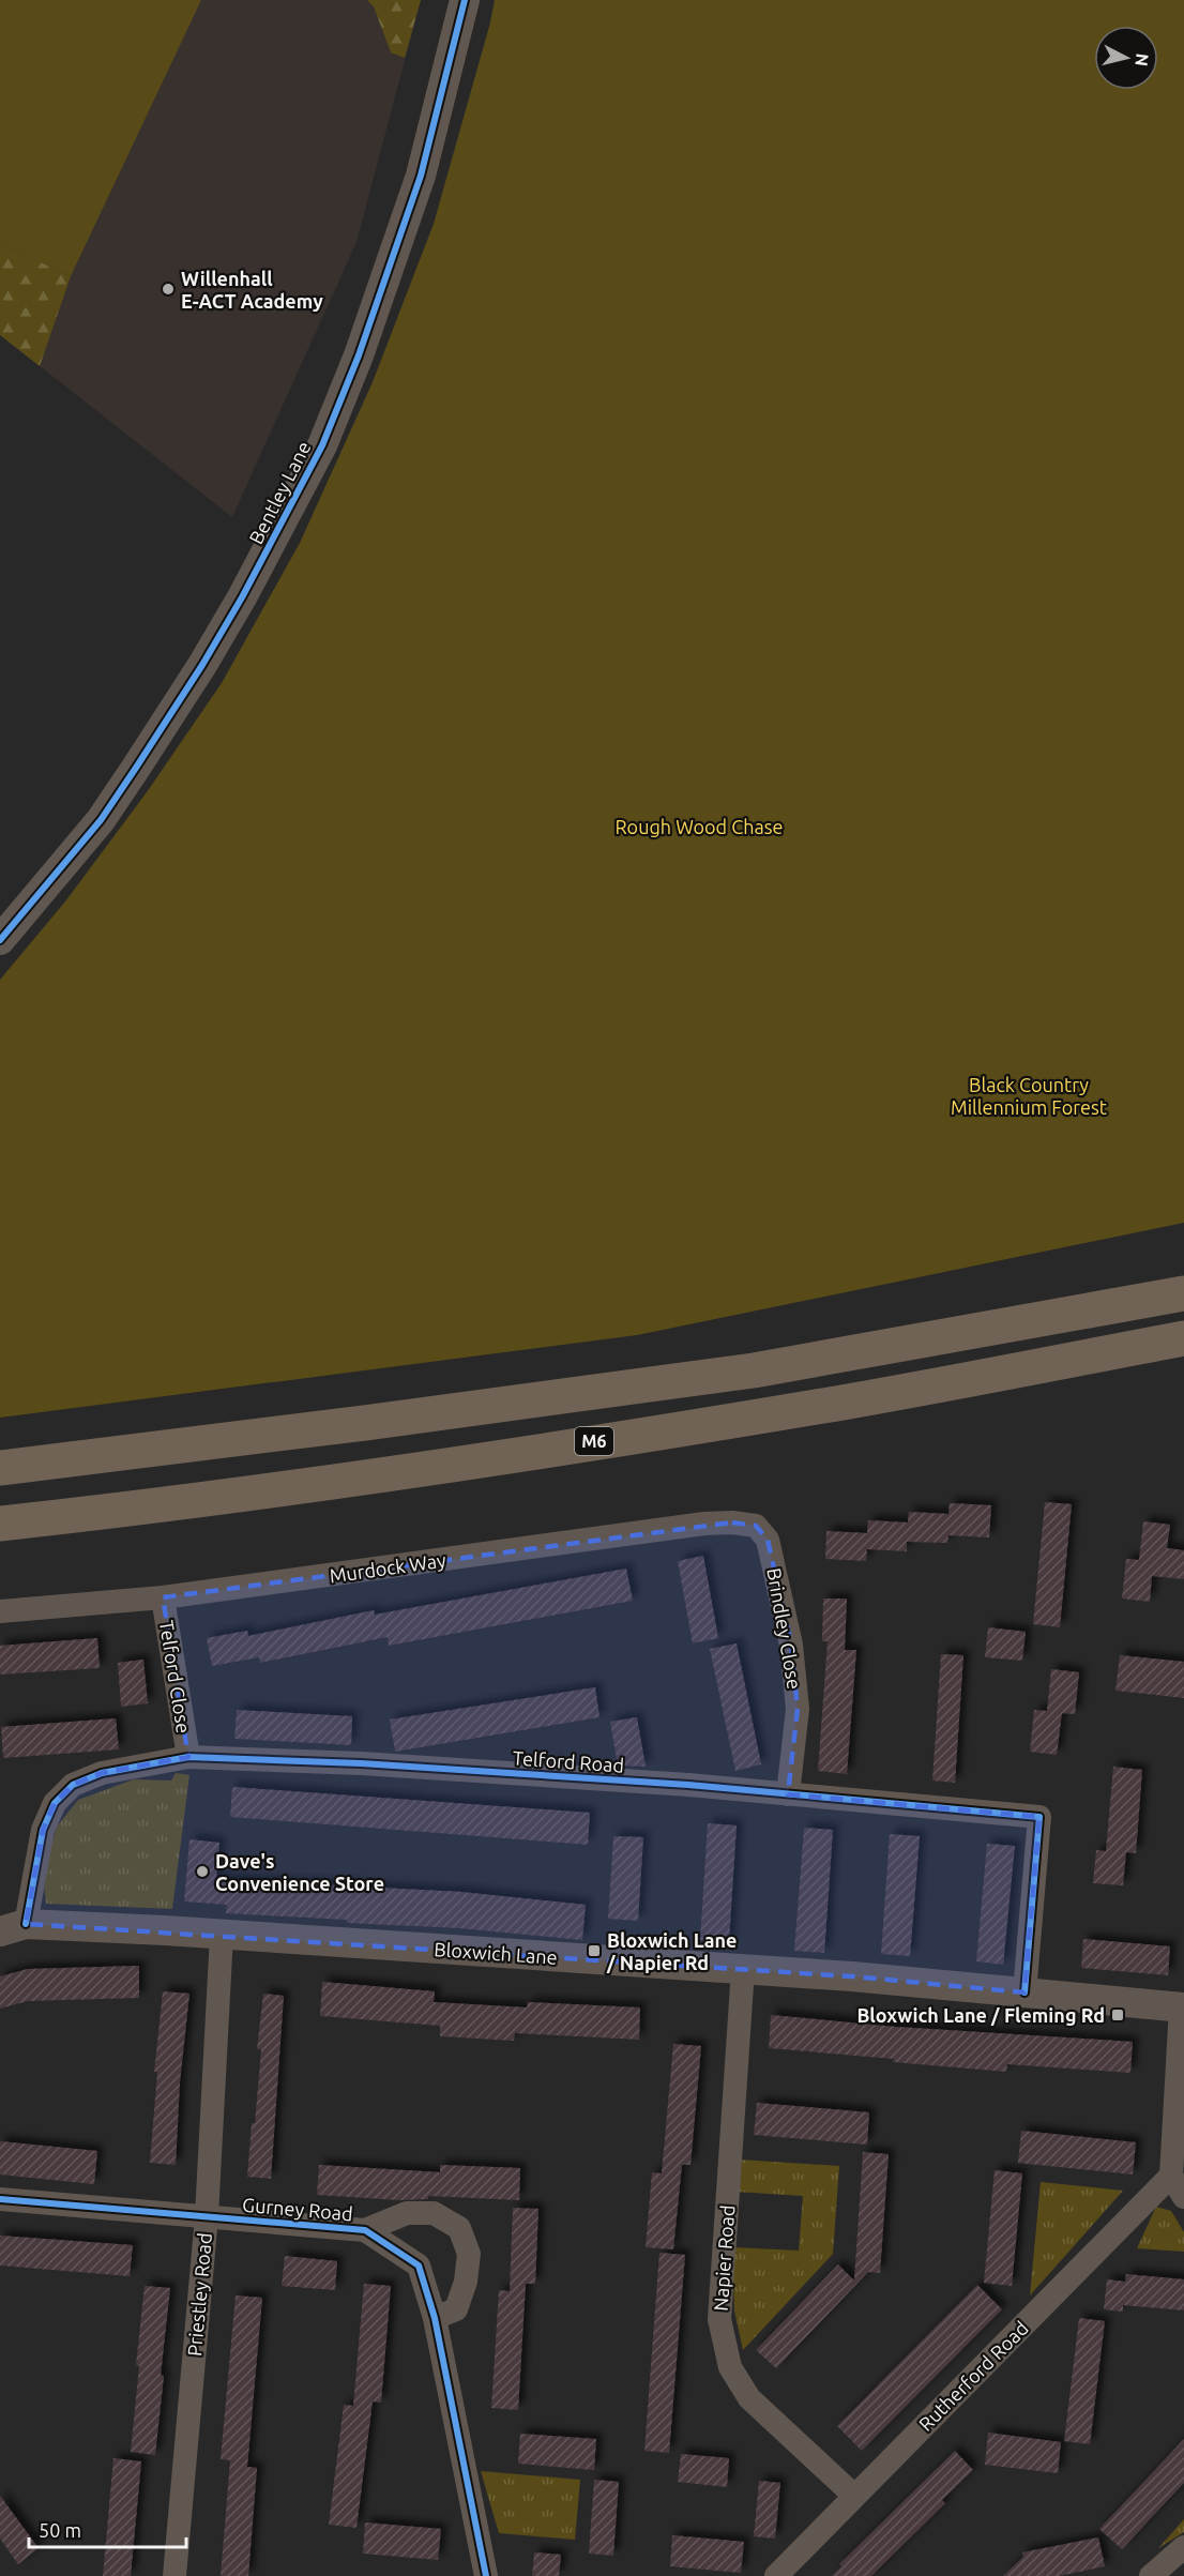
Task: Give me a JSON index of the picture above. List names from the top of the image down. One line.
{"streets":{"highway":["M6"],"street":["Bentley Lane","Murdock Way","Brindley Close","Telford Close","Telford Road","Bloxwich Lane","Gurney Road","Napier Road","Priestley Road","Rutherford Road"]},"crossings":[["Murdock Way","Brindley Close"],["Murdock Way","Telford Close"],["Brindley Close","Telford Road"],["Telford Close","Telford Road"],["Telford Road","Bloxwich Lane"],["Bloxwich Lane","Napier Road"],["Bloxwich Lane","Priestley Road"],["Gurney Road","Priestley Road"],["Napier Road","Rutherford Road"]],"parks":["Rough Wood Chase","Black Country Millennium Forest"],"places":{"other":["Willenhall E-ACT Academy","Dave's Convenience Store"],"transit":["Bloxwich Lane / Napier Rd","Bloxwich Lane / Fleming Rd"]},"scale_bar":"50 m","north":"right"}
